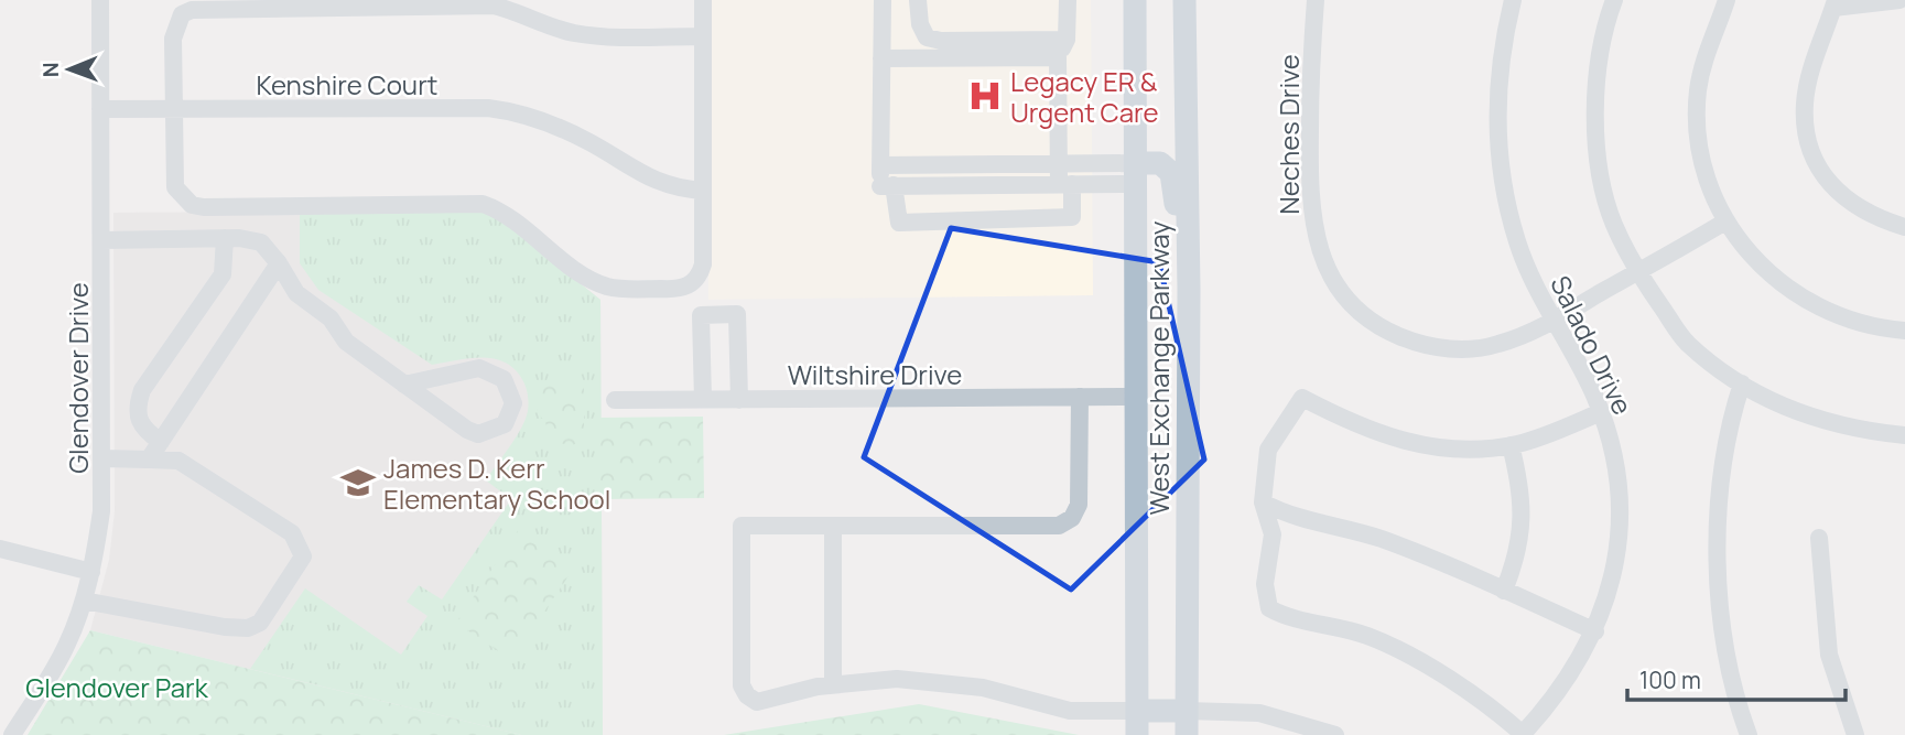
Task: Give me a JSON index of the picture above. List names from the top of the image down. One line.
{"streets":{"main road":["West Exchange Parkway"],"street":["Kenshire Court","Neches Drive","Salado Drive","Wiltshire Drive","Glendover Drive"]},"crossings":[["Kenshire Court","Glendover Drive"],["Neches Drive","Salado Drive"],["West Exchange Parkway","Wiltshire Drive"]],"parks":["Glendover Park"],"places":{"hospital":["Legacy ER & Urgent Care"],"school or university":["James D. Kerr Elementary School"]},"scale_bar":"100 m","north":"left"}
